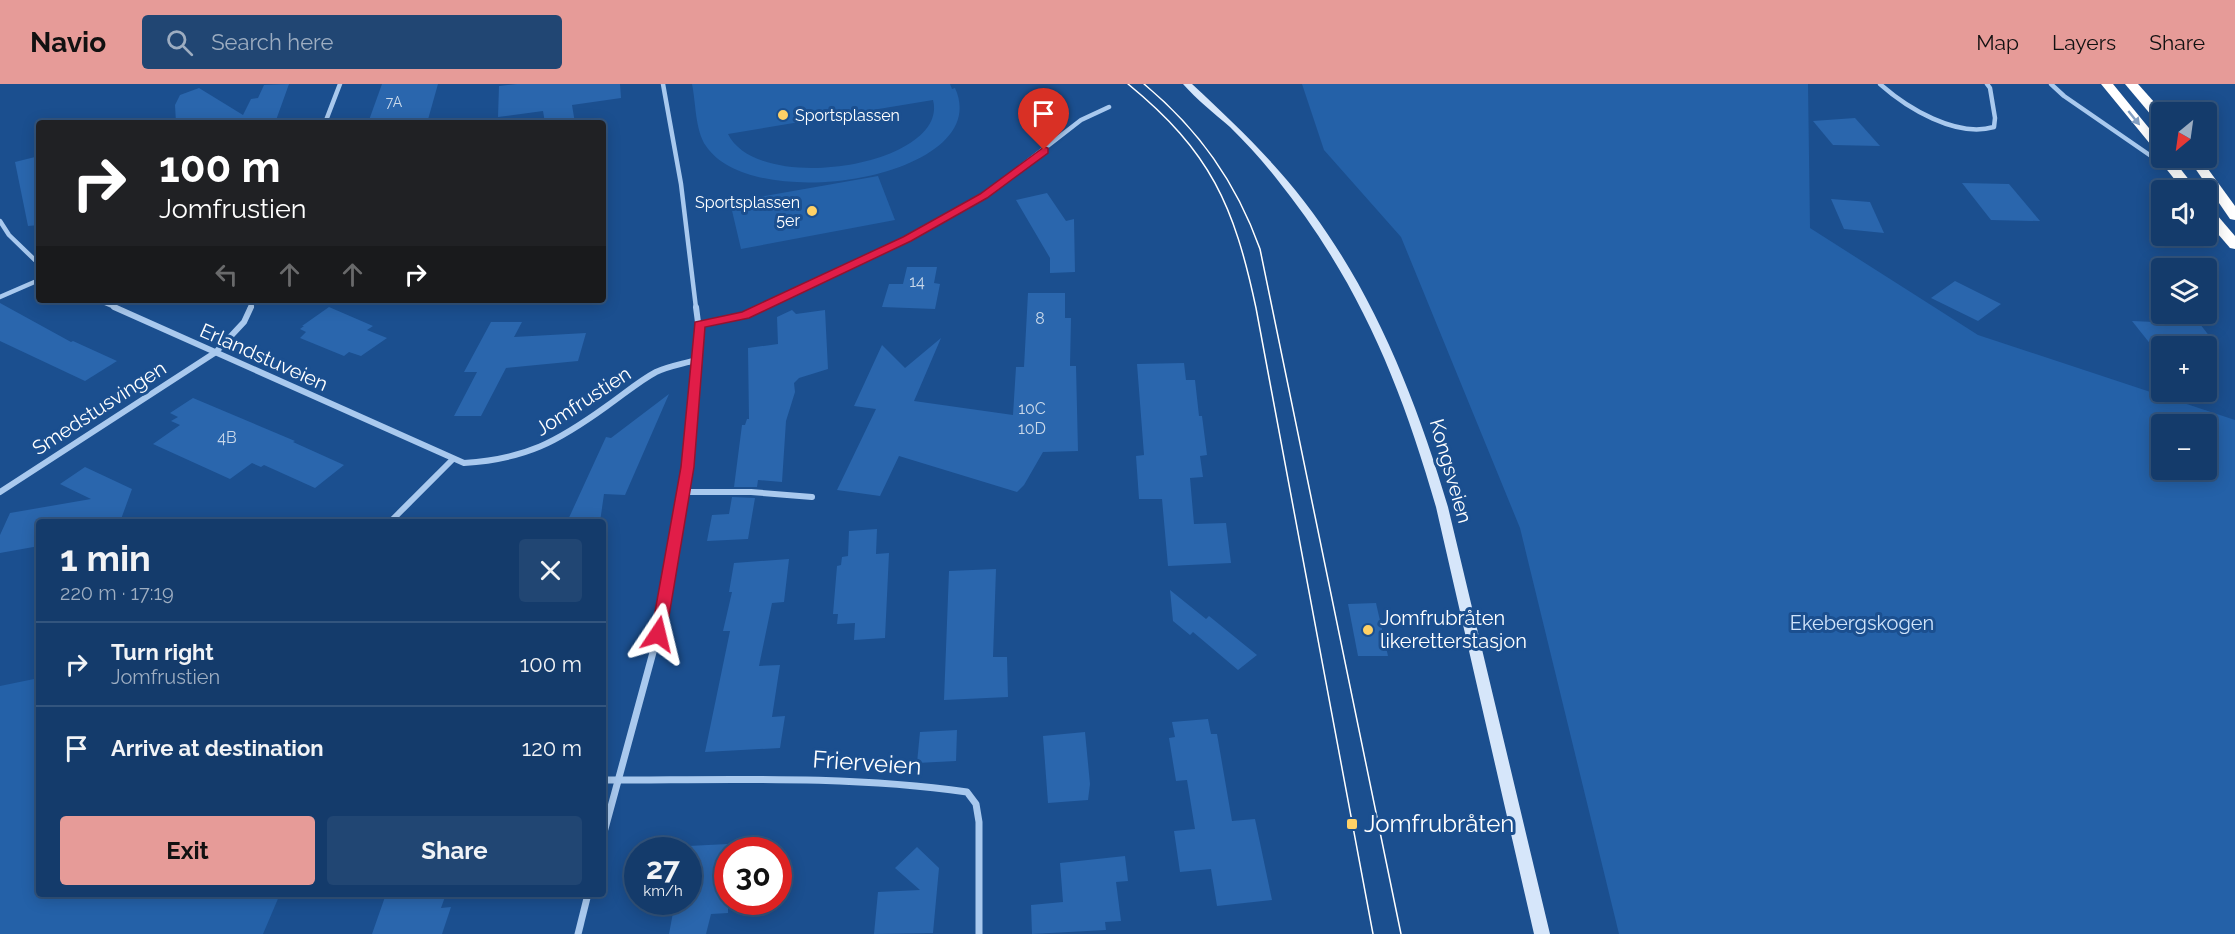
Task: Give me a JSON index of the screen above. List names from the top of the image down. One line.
{"streets":{"main road":["Kongsveien"],"street":["Erlandstuveien","Jomfrustien","Smedstusvingen","Frierveien"]},"crossings":[["Erlandstuveien","Jomfrustien"],["Erlandstuveien","Smedstusvingen"]],"parks":["Ekebergskogen"],"places":{"other":["Sportsplassen","Sportsplassen 5er","Jomfrubråten likeretterstasjon"],"transit":["Jomfrubråten"]},"house_numbers":["7A","14","8","10C","10D","4B"],"north":"bottom left","page":{"header":"Navio","search":"Search here","nav":["Map","Layers","Share"],"map_buttons":["+","−"],"turn":["100 m","Jomfrustien"],"heading":["1 min","220 m · 17:19"],"list":[{"name":"Turn right","note":"Jomfrustien","value":"100 m"},{"name":"Arrive at destination","value":"120 m"}],"buttons":["Exit","Share"],"speed":"27 km/h","limit":"30"}}
